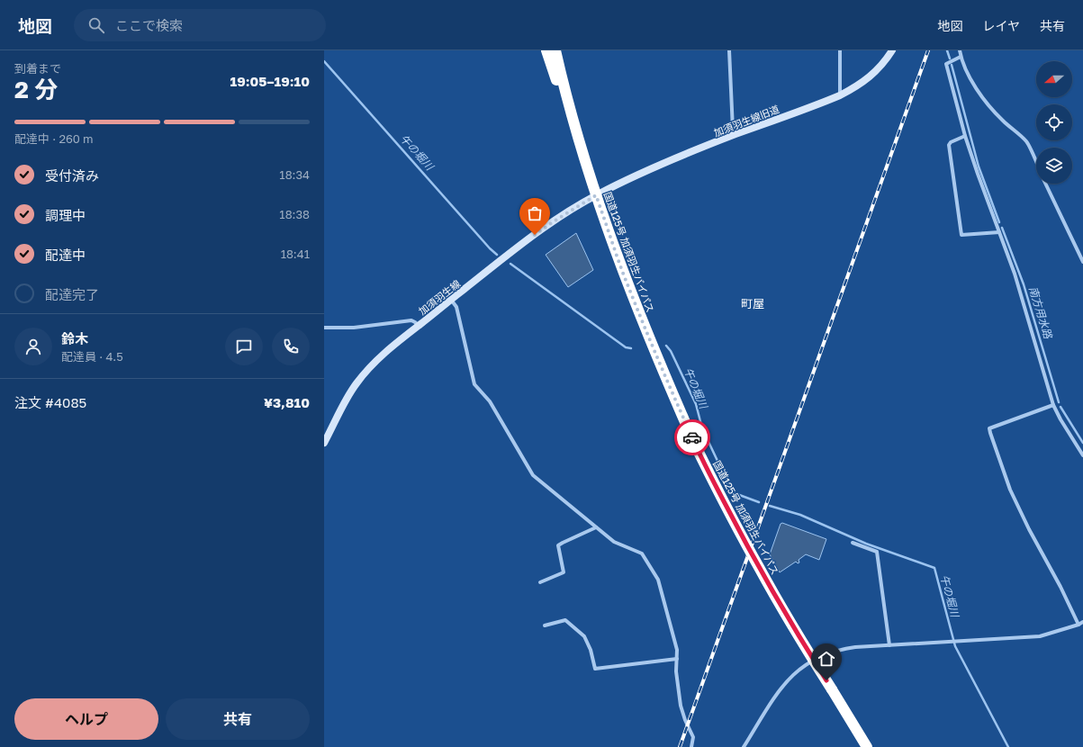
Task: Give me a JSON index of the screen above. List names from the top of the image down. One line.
{"streets":{"highway":["国道125号 加須羽生バイパス"],"main road":["加須羽生線旧道","加須羽生線"]},"crossings":[["加須羽生線旧道","国道125号 加須羽生バイパス"],["加須羽生線旧道","加須羽生線"],["国道125号 加須羽生バイパス","加須羽生線"]],"districts":["町屋"],"water":["午の堀川","南方用水路"],"north":"left","page":{"header":"地図","search":"ここで検索","nav":["地図","レイヤ","共有"],"heading":["2 分","到着まで","19:05–19:10"],"panel":["鈴木","配達員 · 4.5","注文 #4085","¥3,810"],"bar":"配達中 · 260 m","list":[["受付済み","18:34"],["調理中","18:38"],["配達中","18:41"],"配達完了"],"buttons":["ヘルプ","共有"]}}
